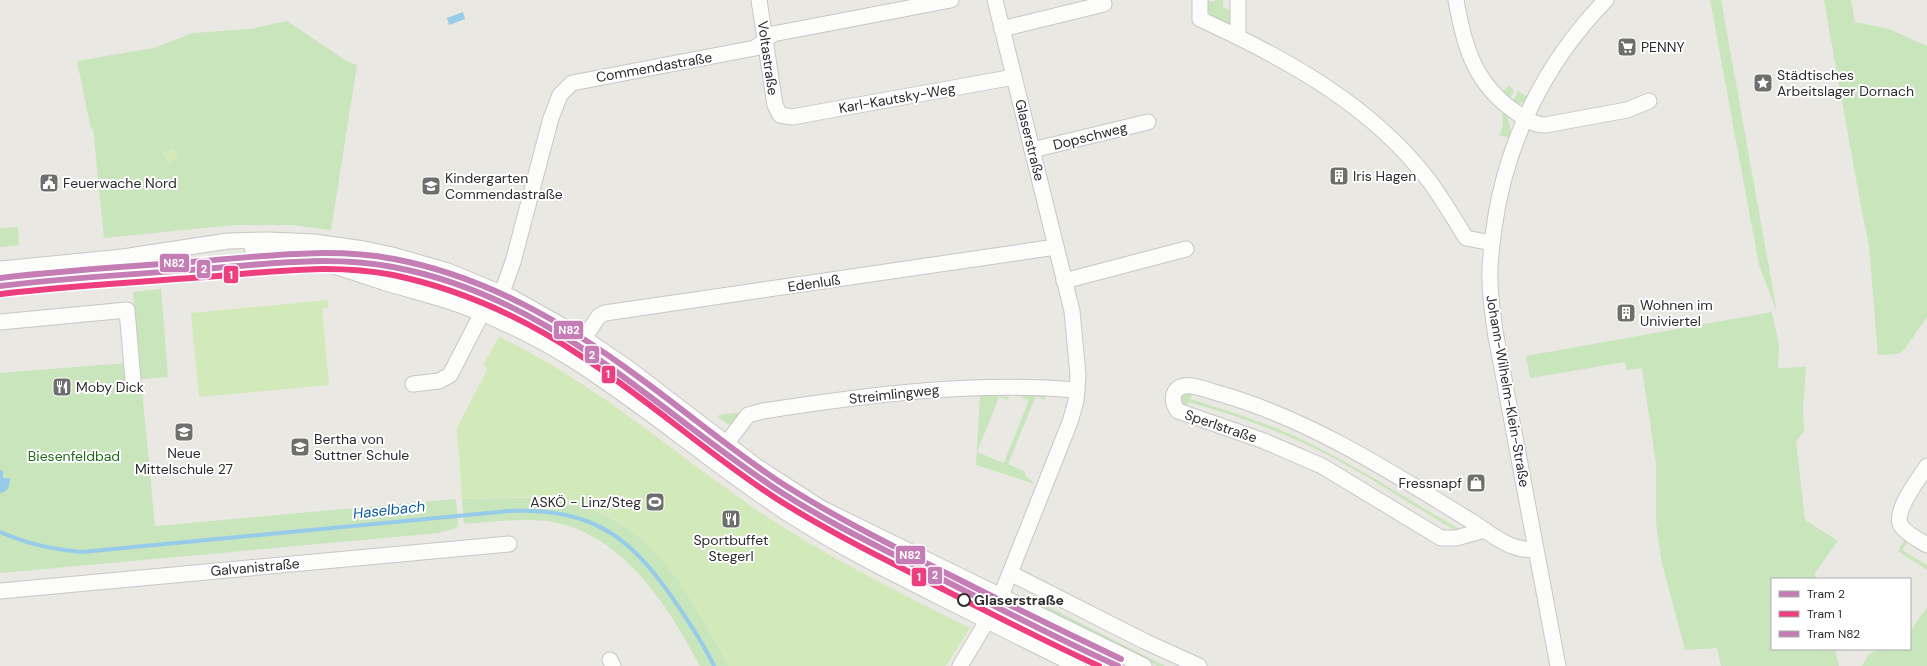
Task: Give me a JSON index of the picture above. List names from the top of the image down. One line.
{"streets":{"street":["Voltastraße","Commendastraße","Karl-Kautsky-Weg","Dopschweg","Glaserstraße","Edenluß","Johann-Wilhelm-Klein-Straße","Streimlingweg","Sperlstraße","Galvanistraße"]},"crossings":[["Voltastraße","Commendastraße"],["Voltastraße","Karl-Kautsky-Weg"],["Karl-Kautsky-Weg","Glaserstraße"],["Dopschweg","Glaserstraße"],["Glaserstraße","Edenluß"],["Glaserstraße","Streimlingweg"],["Johann-Wilhelm-Klein-Straße","Sperlstraße"]],"water":["Haselbach"],"parks":["Biesenfeldbad"],"places":{"supermarket":["PENNY"],"place":["Städtisches Arbeitslager Dornach"],"building":["Iris Hagen","Wohnen im Univiertel"],"public building":["Feuerwache Nord"],"school or university":["Kindergarten Commendastraße","Neue Mittelschule 27","Bertha von Suttner Schule"],"restaurant":["Moby Dick","Sportbuffet Stegerl"],"shop":["Fressnapf"],"sports":["ASKÖ - Linz/Steg"],"other":["Glaserstraße"]},"lines":["tram line N82","tram line 2","tram line 1"],"legend":["Tram 2","Tram 1","Tram N82"]}
